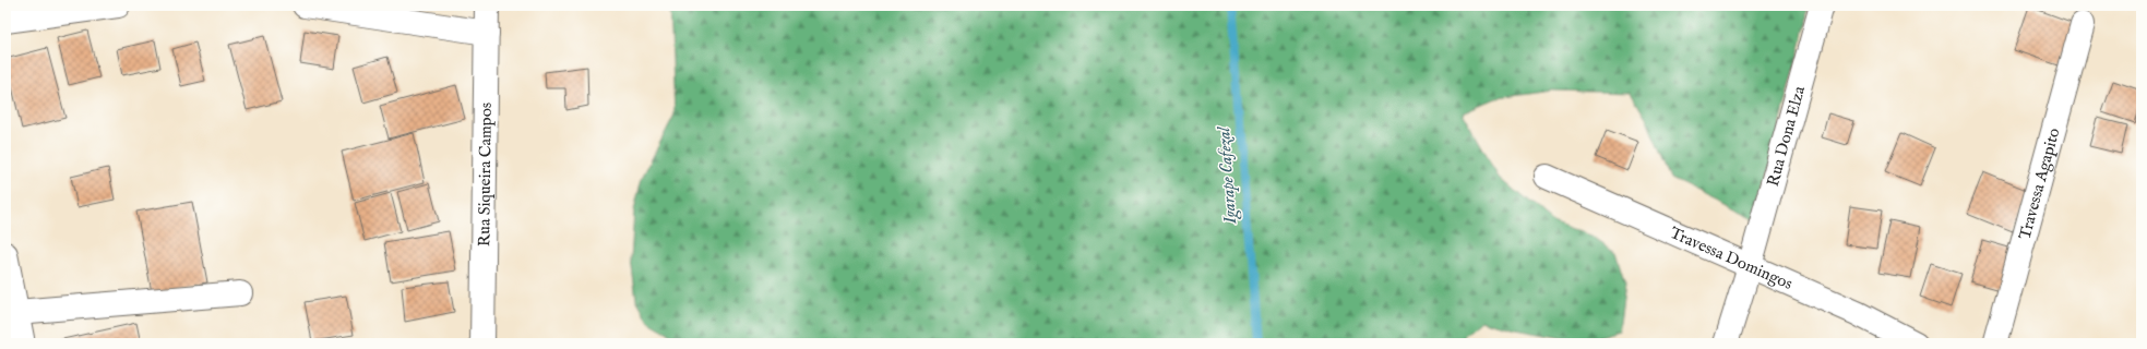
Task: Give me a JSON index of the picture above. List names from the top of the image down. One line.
{"streets":{"street":["Rua Dona Elza","Rua Siqueira Campos","Travessa Agapito","Travessa Domingos"]},"crossings":[["Rua Dona Elza","Travessa Domingos"]],"water":["Igarape Cafezal"]}
